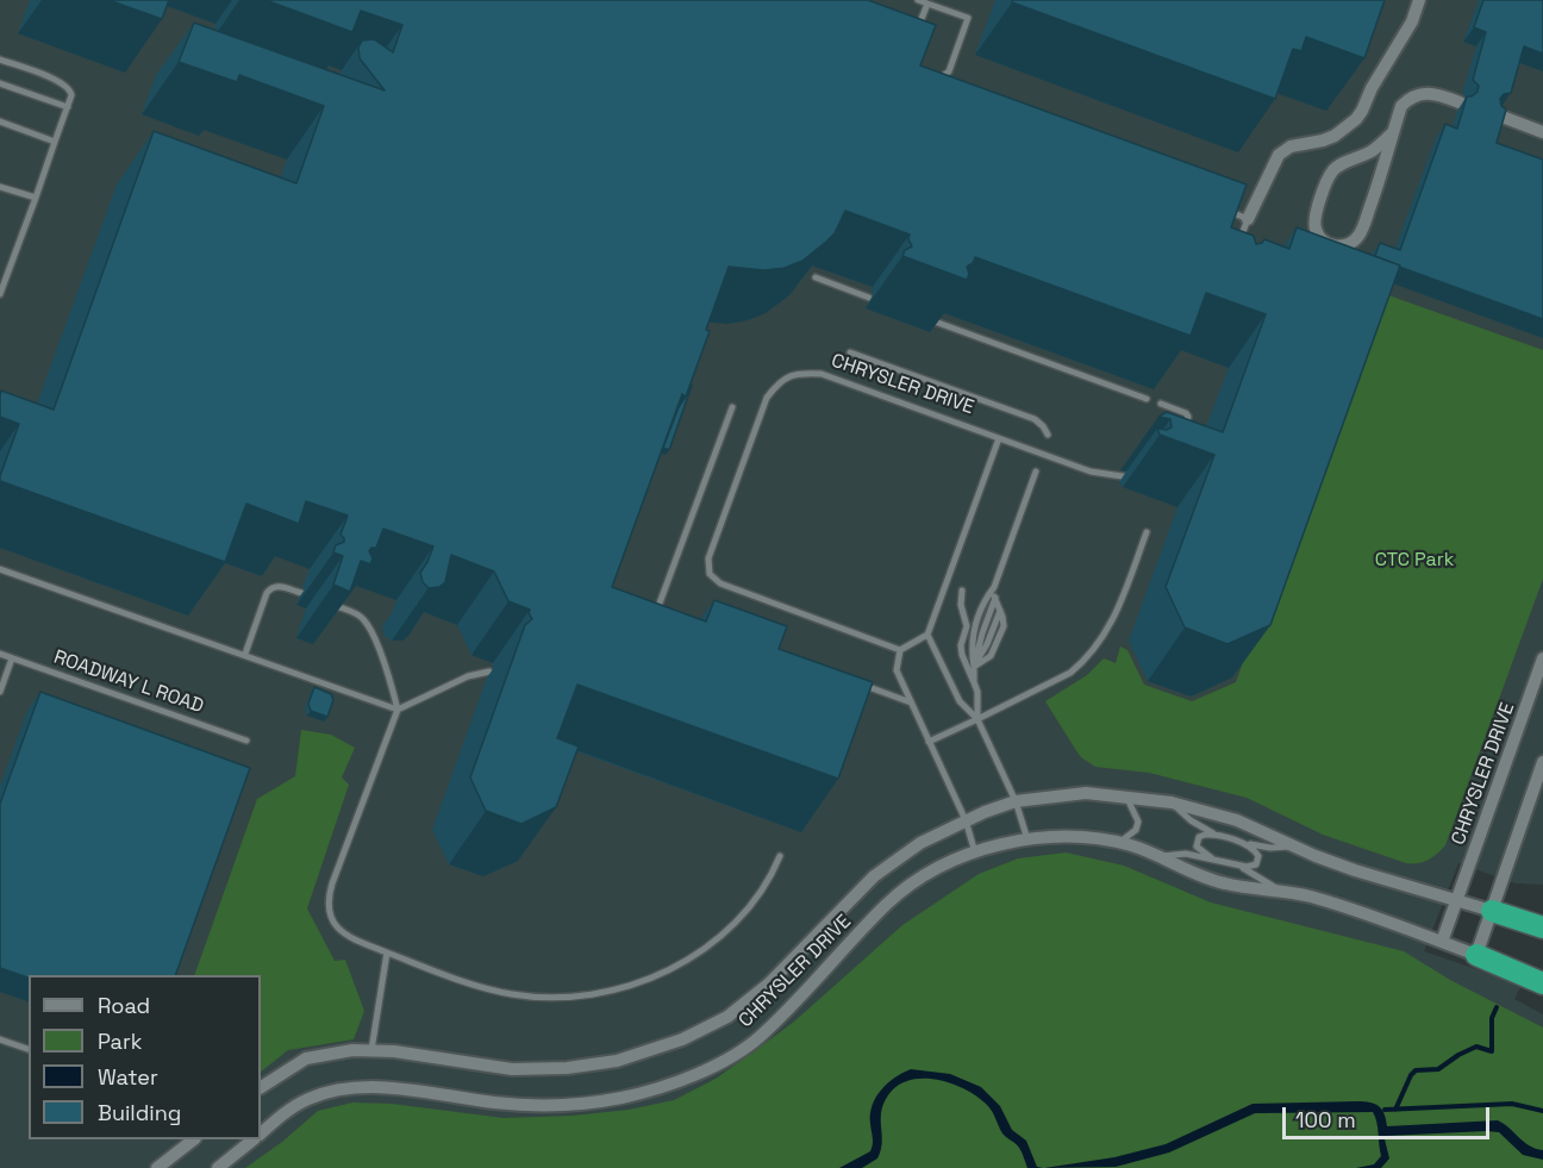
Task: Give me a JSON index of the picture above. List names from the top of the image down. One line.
{"streets":{"street":["CHRYSLER DRIVE"],"lane":["ROADWAY L ROAD"]},"parks":["CTC Park"],"legend":["Road","Park","Water","Building"],"scale_bar":"100 m"}
